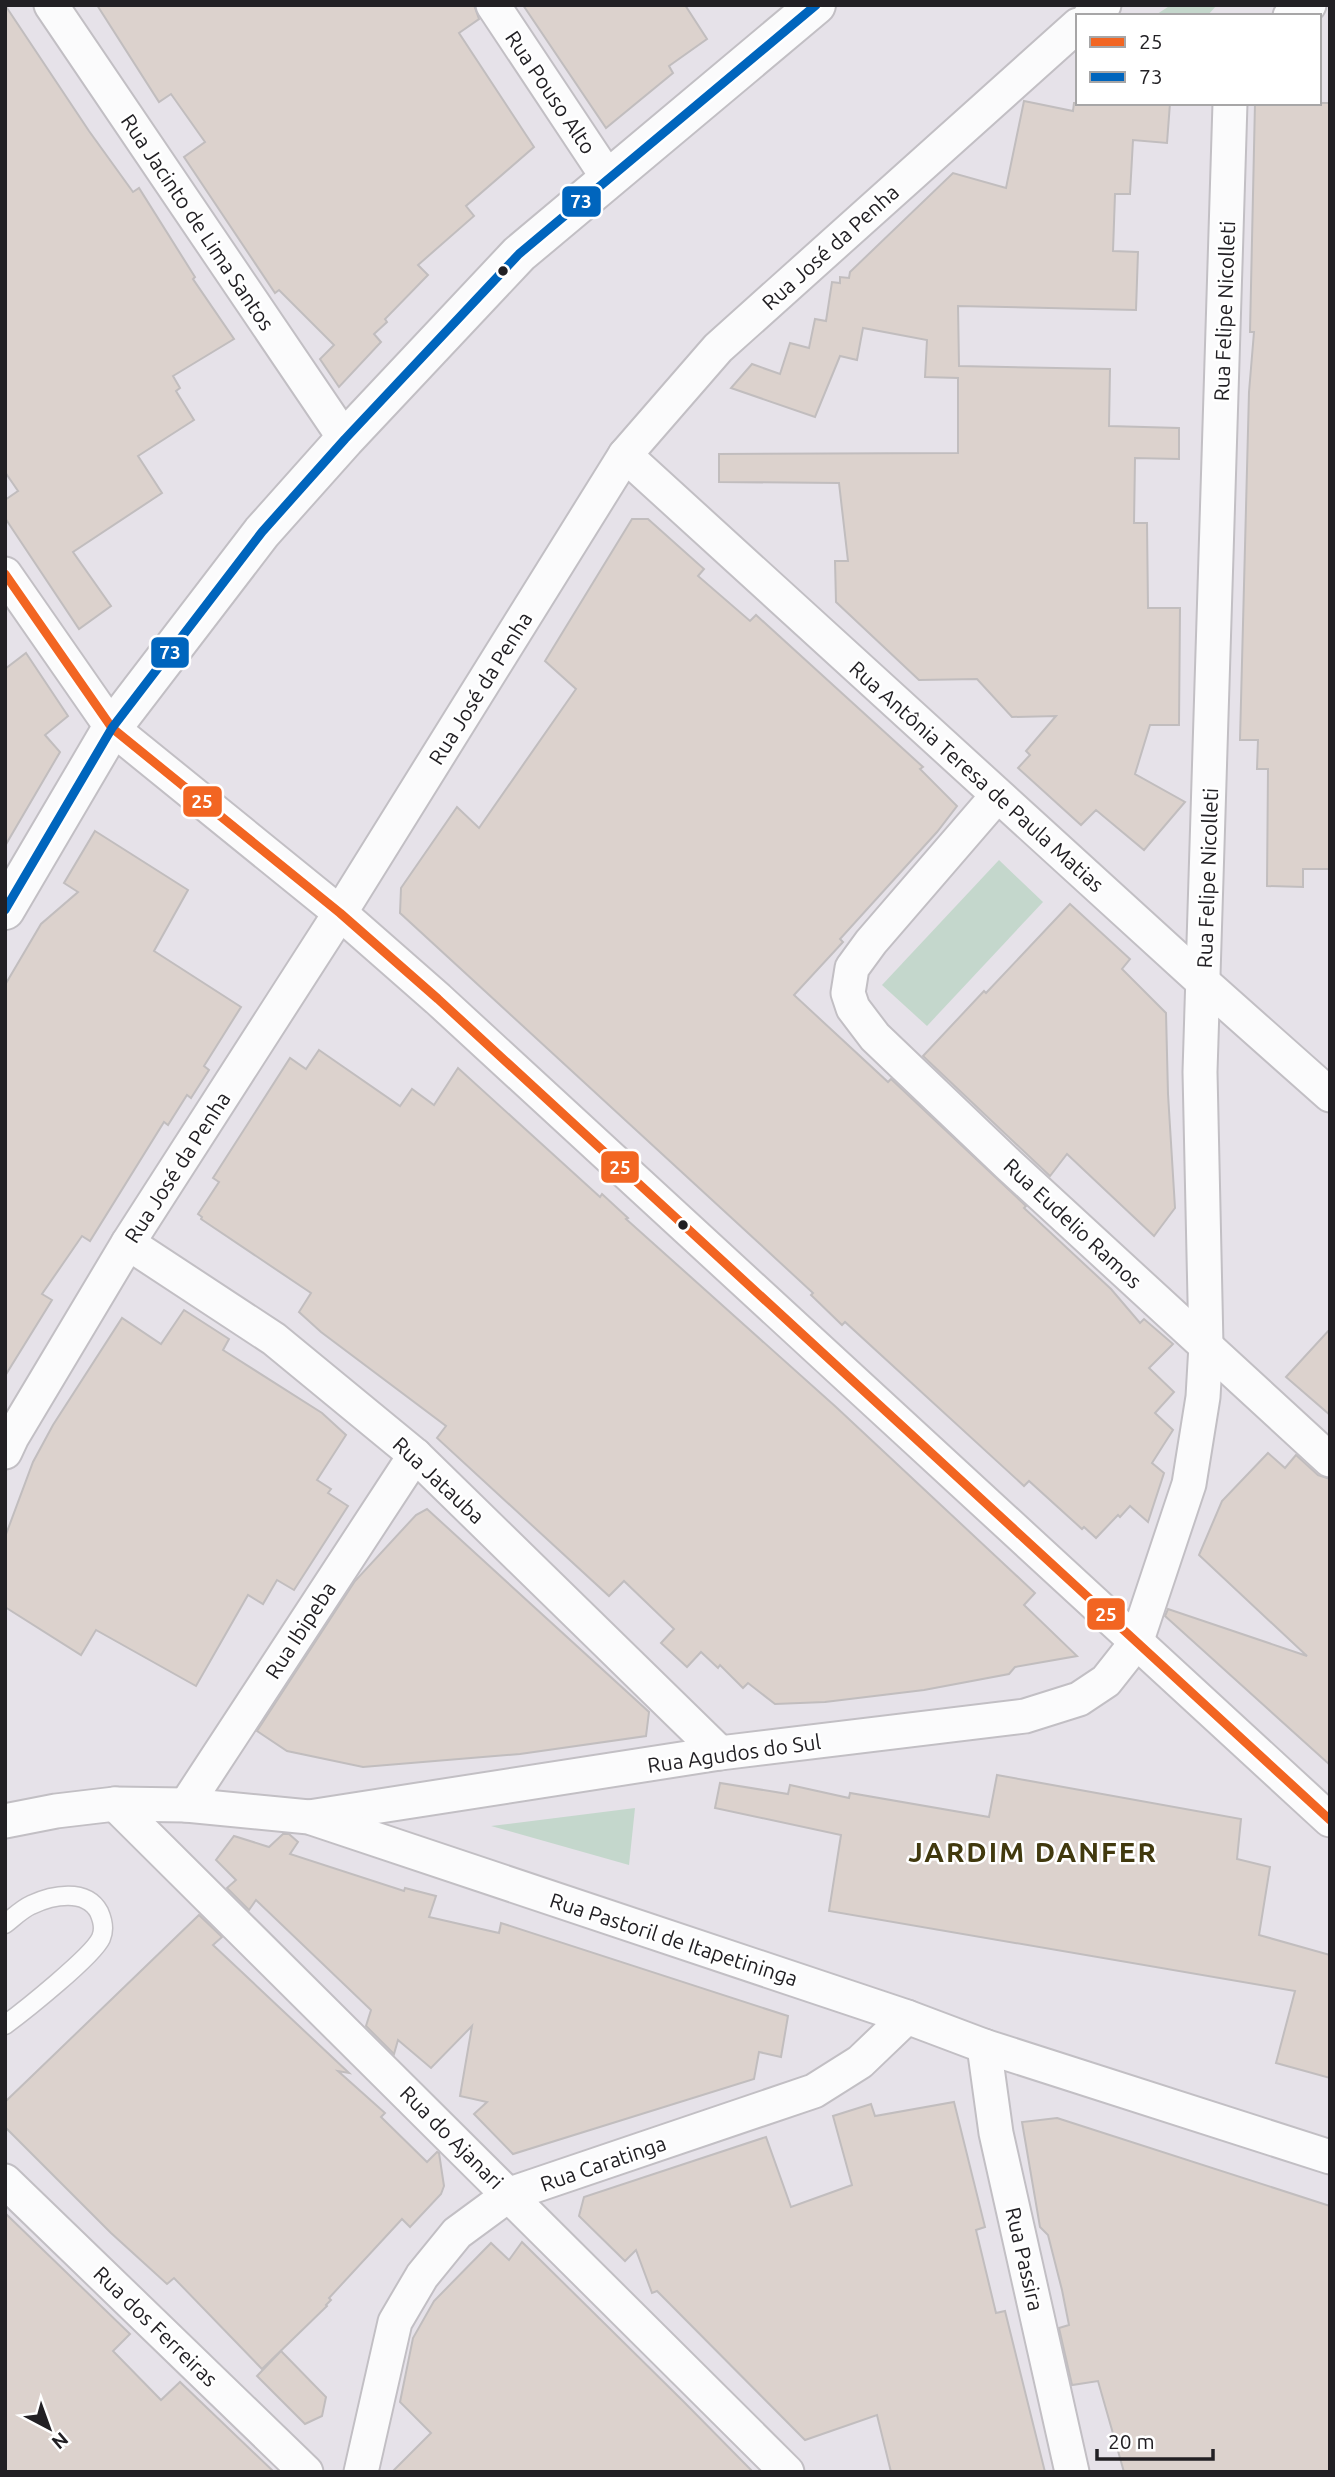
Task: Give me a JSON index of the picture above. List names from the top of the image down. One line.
{"streets":{"street":["Rua Pouso Alto","Rua Jacinto de Lima Santos","Rua José da Penha","Rua Felipe Nicolleti","Rua Antônia Teresa de Paula Matias","Rua Eudelio Ramos","Rua Jatauba","Rua Ibipeba","Rua Agudos do Sul","Rua Pastoril de Itapetininga","Rua do Ajanari","Rua Caratinga","Rua Passira","Rua dos Ferreiras"]},"crossings":[["Rua José da Penha","Rua Antônia Teresa de Paula Matias"],["Rua José da Penha","Rua Jatauba"],["Rua Felipe Nicolleti","Rua Antônia Teresa de Paula Matias"],["Rua Felipe Nicolleti","Rua Eudelio Ramos"],["Rua Felipe Nicolleti","Rua Agudos do Sul"],["Rua Antônia Teresa de Paula Matias","Rua Eudelio Ramos"],["Rua Jatauba","Rua Ibipeba"],["Rua Jatauba","Rua Agudos do Sul"],["Rua Ibipeba","Rua Pastoril de Itapetininga"],["Rua Agudos do Sul","Rua Pastoril de Itapetininga"],["Rua Pastoril de Itapetininga","Rua do Ajanari"],["Rua Pastoril de Itapetininga","Rua Caratinga"],["Rua Pastoril de Itapetininga","Rua Passira"],["Rua do Ajanari","Rua Caratinga"]],"districts":["JARDIM DANFER"],"lines":["transit line 73","transit line 25"],"legend":["25","73"],"scale_bar":"20 m","north":"bottom right"}
